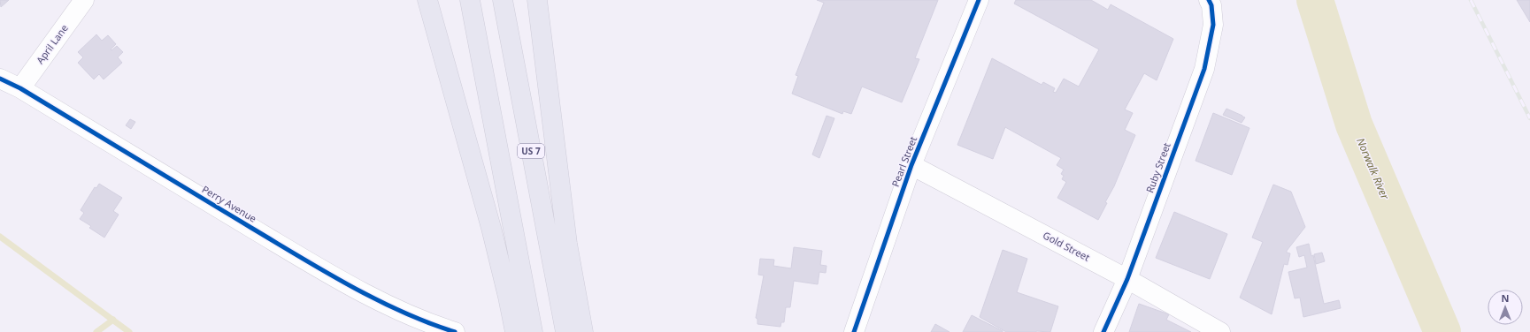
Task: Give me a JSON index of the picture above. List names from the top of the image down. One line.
{"streets":{"highway":["US 7"],"street":["April Lane","Pearl Street","Ruby Street","Perry Avenue","Gold Street"]},"crossings":[["April Lane","Perry Avenue"],["Pearl Street","Gold Street"],["Ruby Street","Gold Street"]],"water":["Norwalk River"],"north":"top"}
